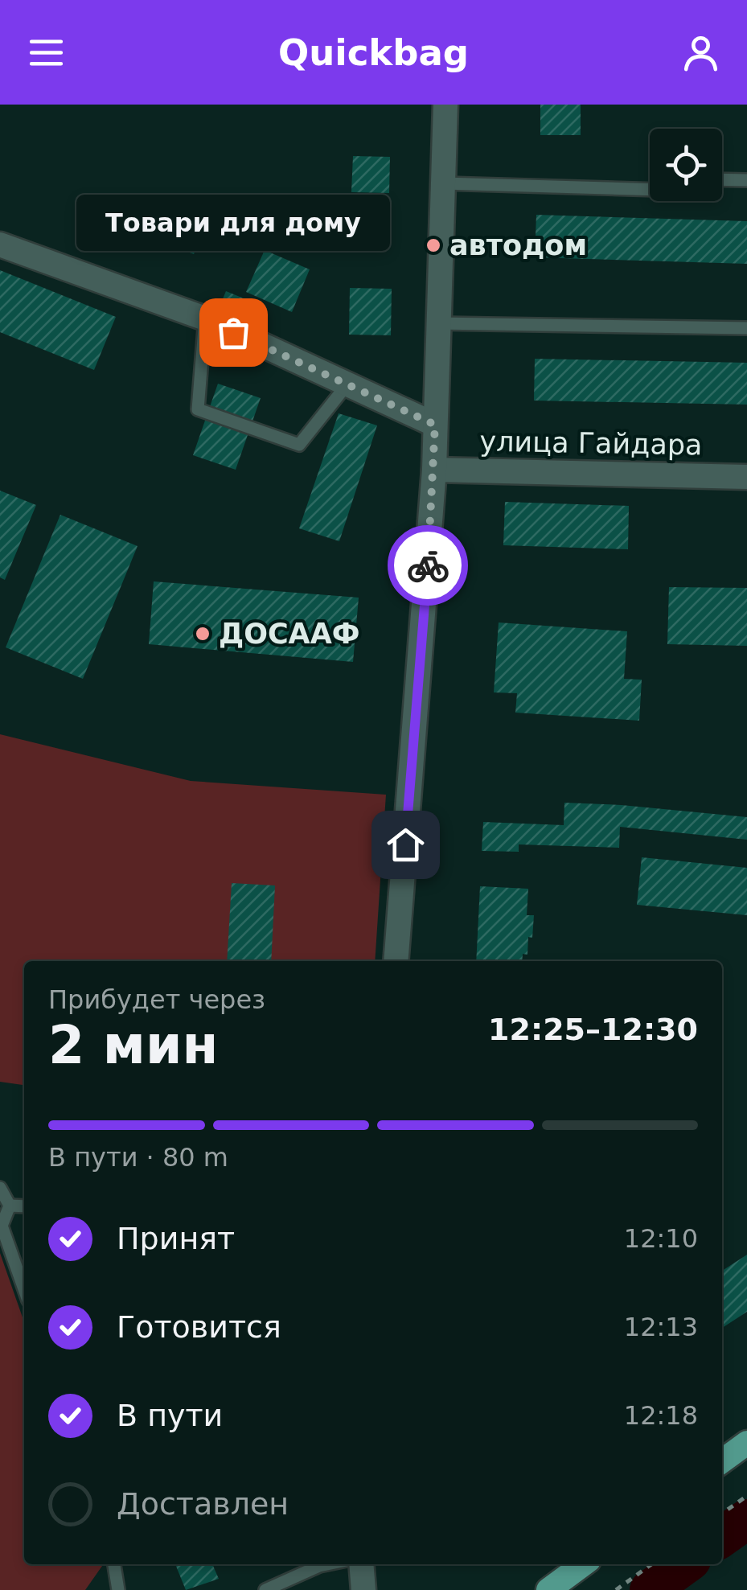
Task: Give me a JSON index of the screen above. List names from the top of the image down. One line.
{"streets":{"main road":["улица Гайдара"]},"places":["автодом","Товари для дому","ДОСААФ"],"page":{"header":"Quickbag","bubble":"Товари для дому","heading":["2 мин","Прибудет через","12:25–12:30"],"bar":"В пути · 80 m","list":[["Принят","12:10"],["Готовится","12:13"],["В пути","12:18"],"Доставлен"]}}
